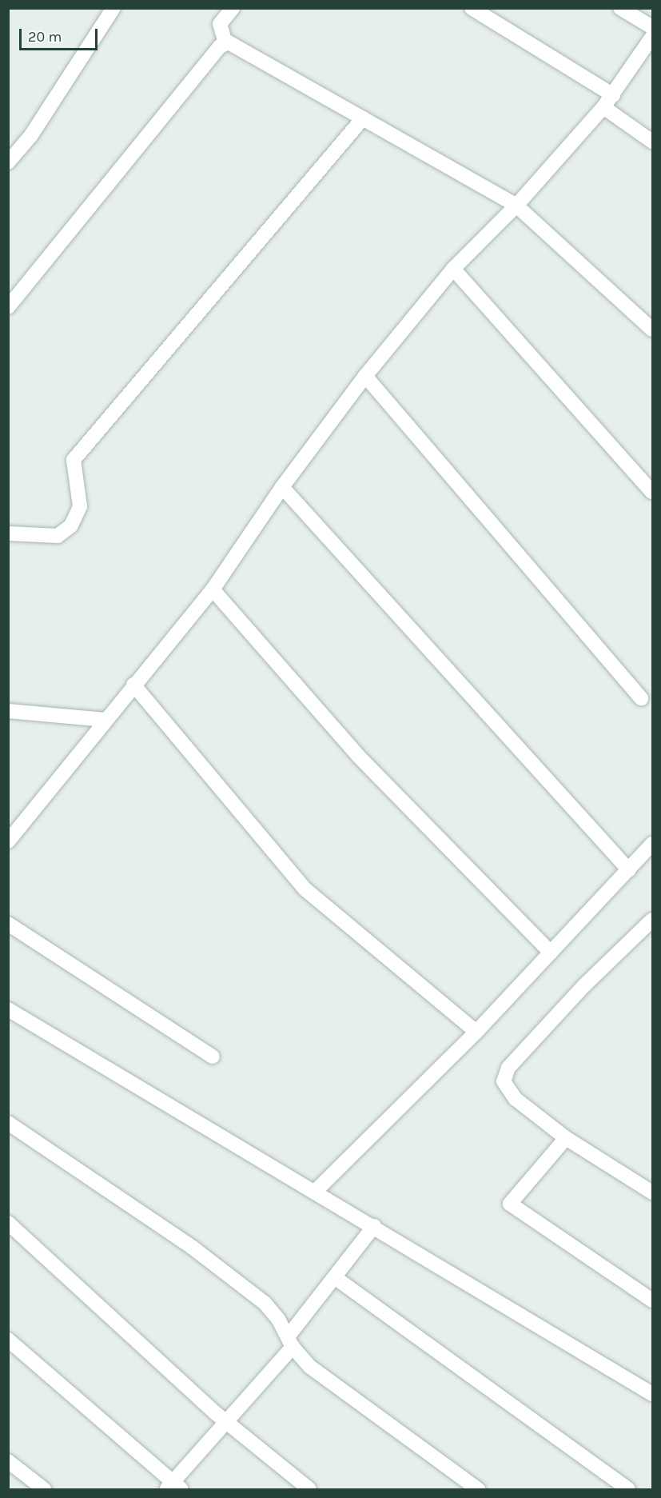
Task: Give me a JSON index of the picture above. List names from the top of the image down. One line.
{"scale_bar":"20 m"}
